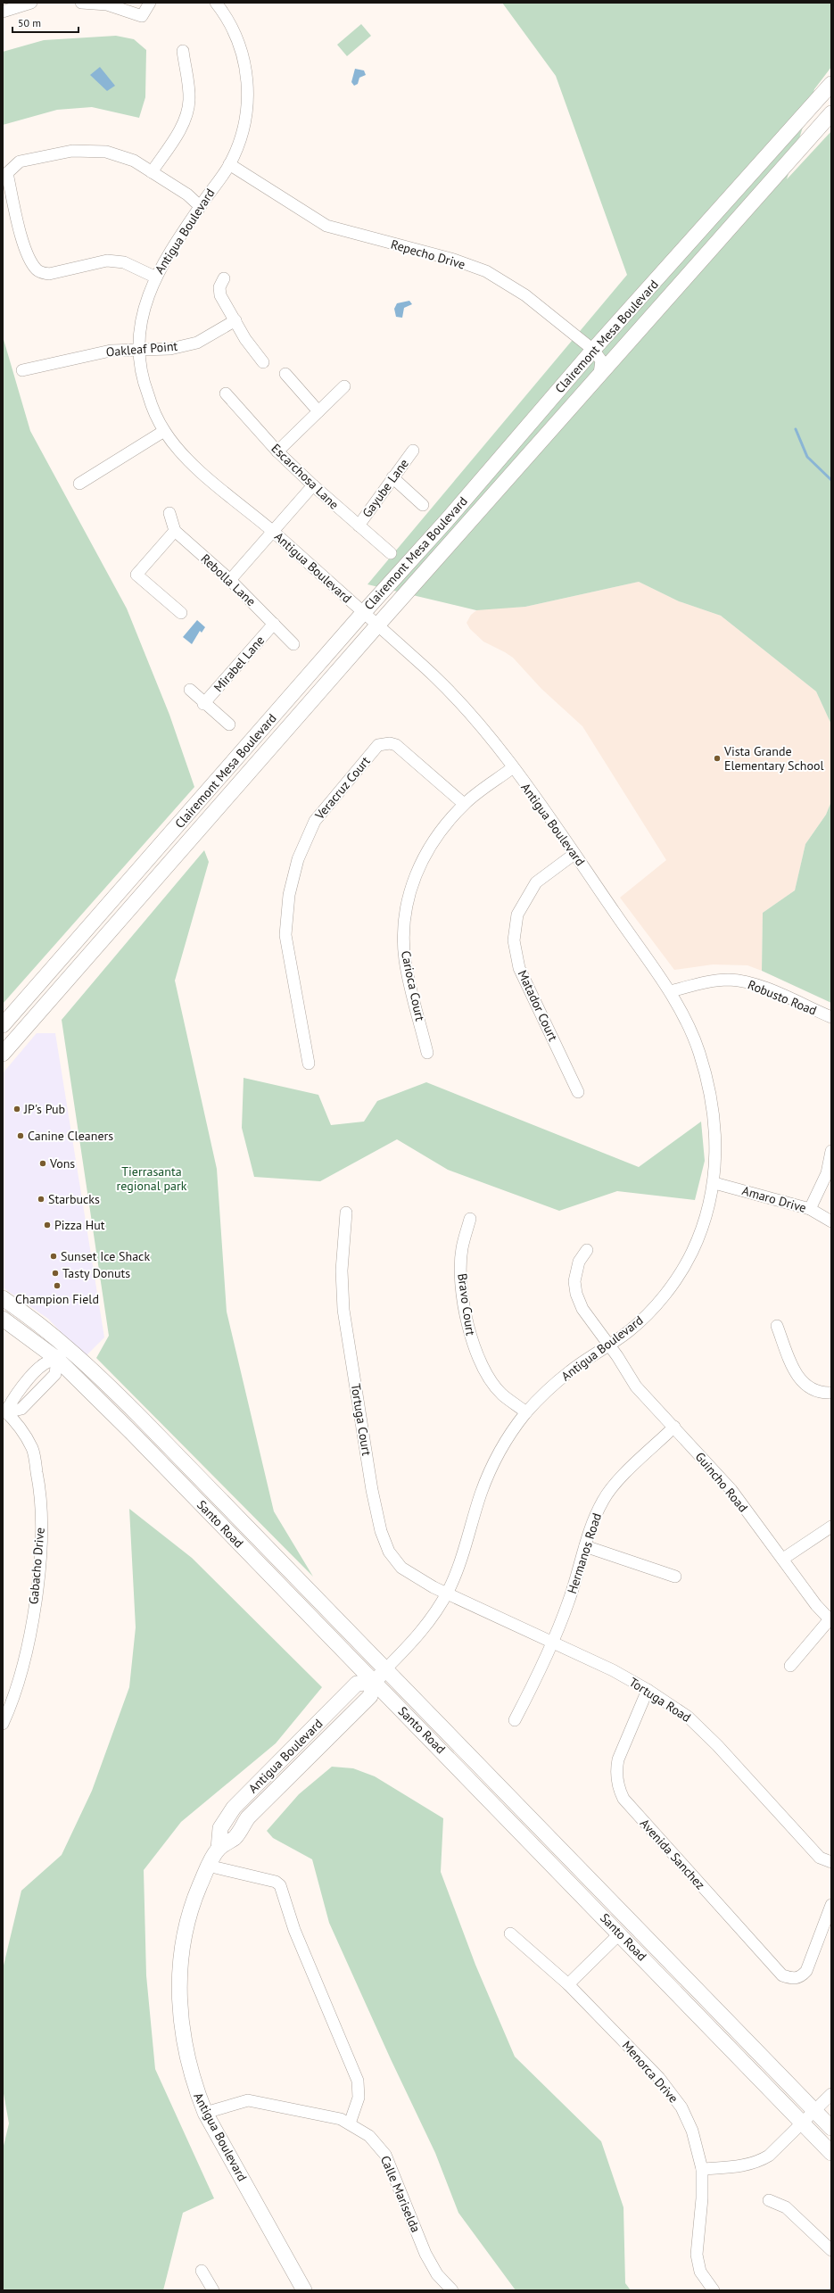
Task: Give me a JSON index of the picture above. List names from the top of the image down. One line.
{"streets":{"main road":["Antigua Boulevard","Clairemont Mesa Boulevard","Santo Road"],"street":["Repecho Drive","Oakleaf Point","Escarchosa Lane","Gayube Lane","Rebolla Lane","Mirabel Lane","Veracruz Court","Carioca Court","Robusto Road","Matador Court","Amaro Drive","Bravo Court","Tortuga Court","Guincho Road","Hermanos Road","Gabacho Drive","Tortuga Road","Avenida Sanchez","Menorca Drive","Calle Mariselda"]},"crossings":[["Antigua Boulevard","Repecho Drive"],["Antigua Boulevard","Clairemont Mesa Boulevard"],["Antigua Boulevard","Oakleaf Point"],["Antigua Boulevard","Carioca Court"],["Antigua Boulevard","Robusto Road"],["Antigua Boulevard","Matador Court"],["Antigua Boulevard","Amaro Drive"],["Antigua Boulevard","Bravo Court"],["Antigua Boulevard","Tortuga Court"],["Antigua Boulevard","Guincho Road"],["Antigua Boulevard","Santo Road"],["Antigua Boulevard","Tortuga Road"],["Antigua Boulevard","Calle Mariselda"],["Repecho Drive","Clairemont Mesa Boulevard"],["Escarchosa Lane","Gayube Lane"],["Rebolla Lane","Mirabel Lane"],["Veracruz Court","Carioca Court"],["Tortuga Court","Tortuga Road"],["Guincho Road","Hermanos Road"],["Hermanos Road","Tortuga Road"],["Tortuga Road","Avenida Sanchez"]],"parks":["Tierrasanta regional park"],"places":["Vista Grande Elementary School","JP's Pub","Canine Cleaners","Vons","Starbucks","Pizza Hut","Sunset Ice Shack","Tasty Donuts","Champion Field"],"scale_bar":"50 m"}
